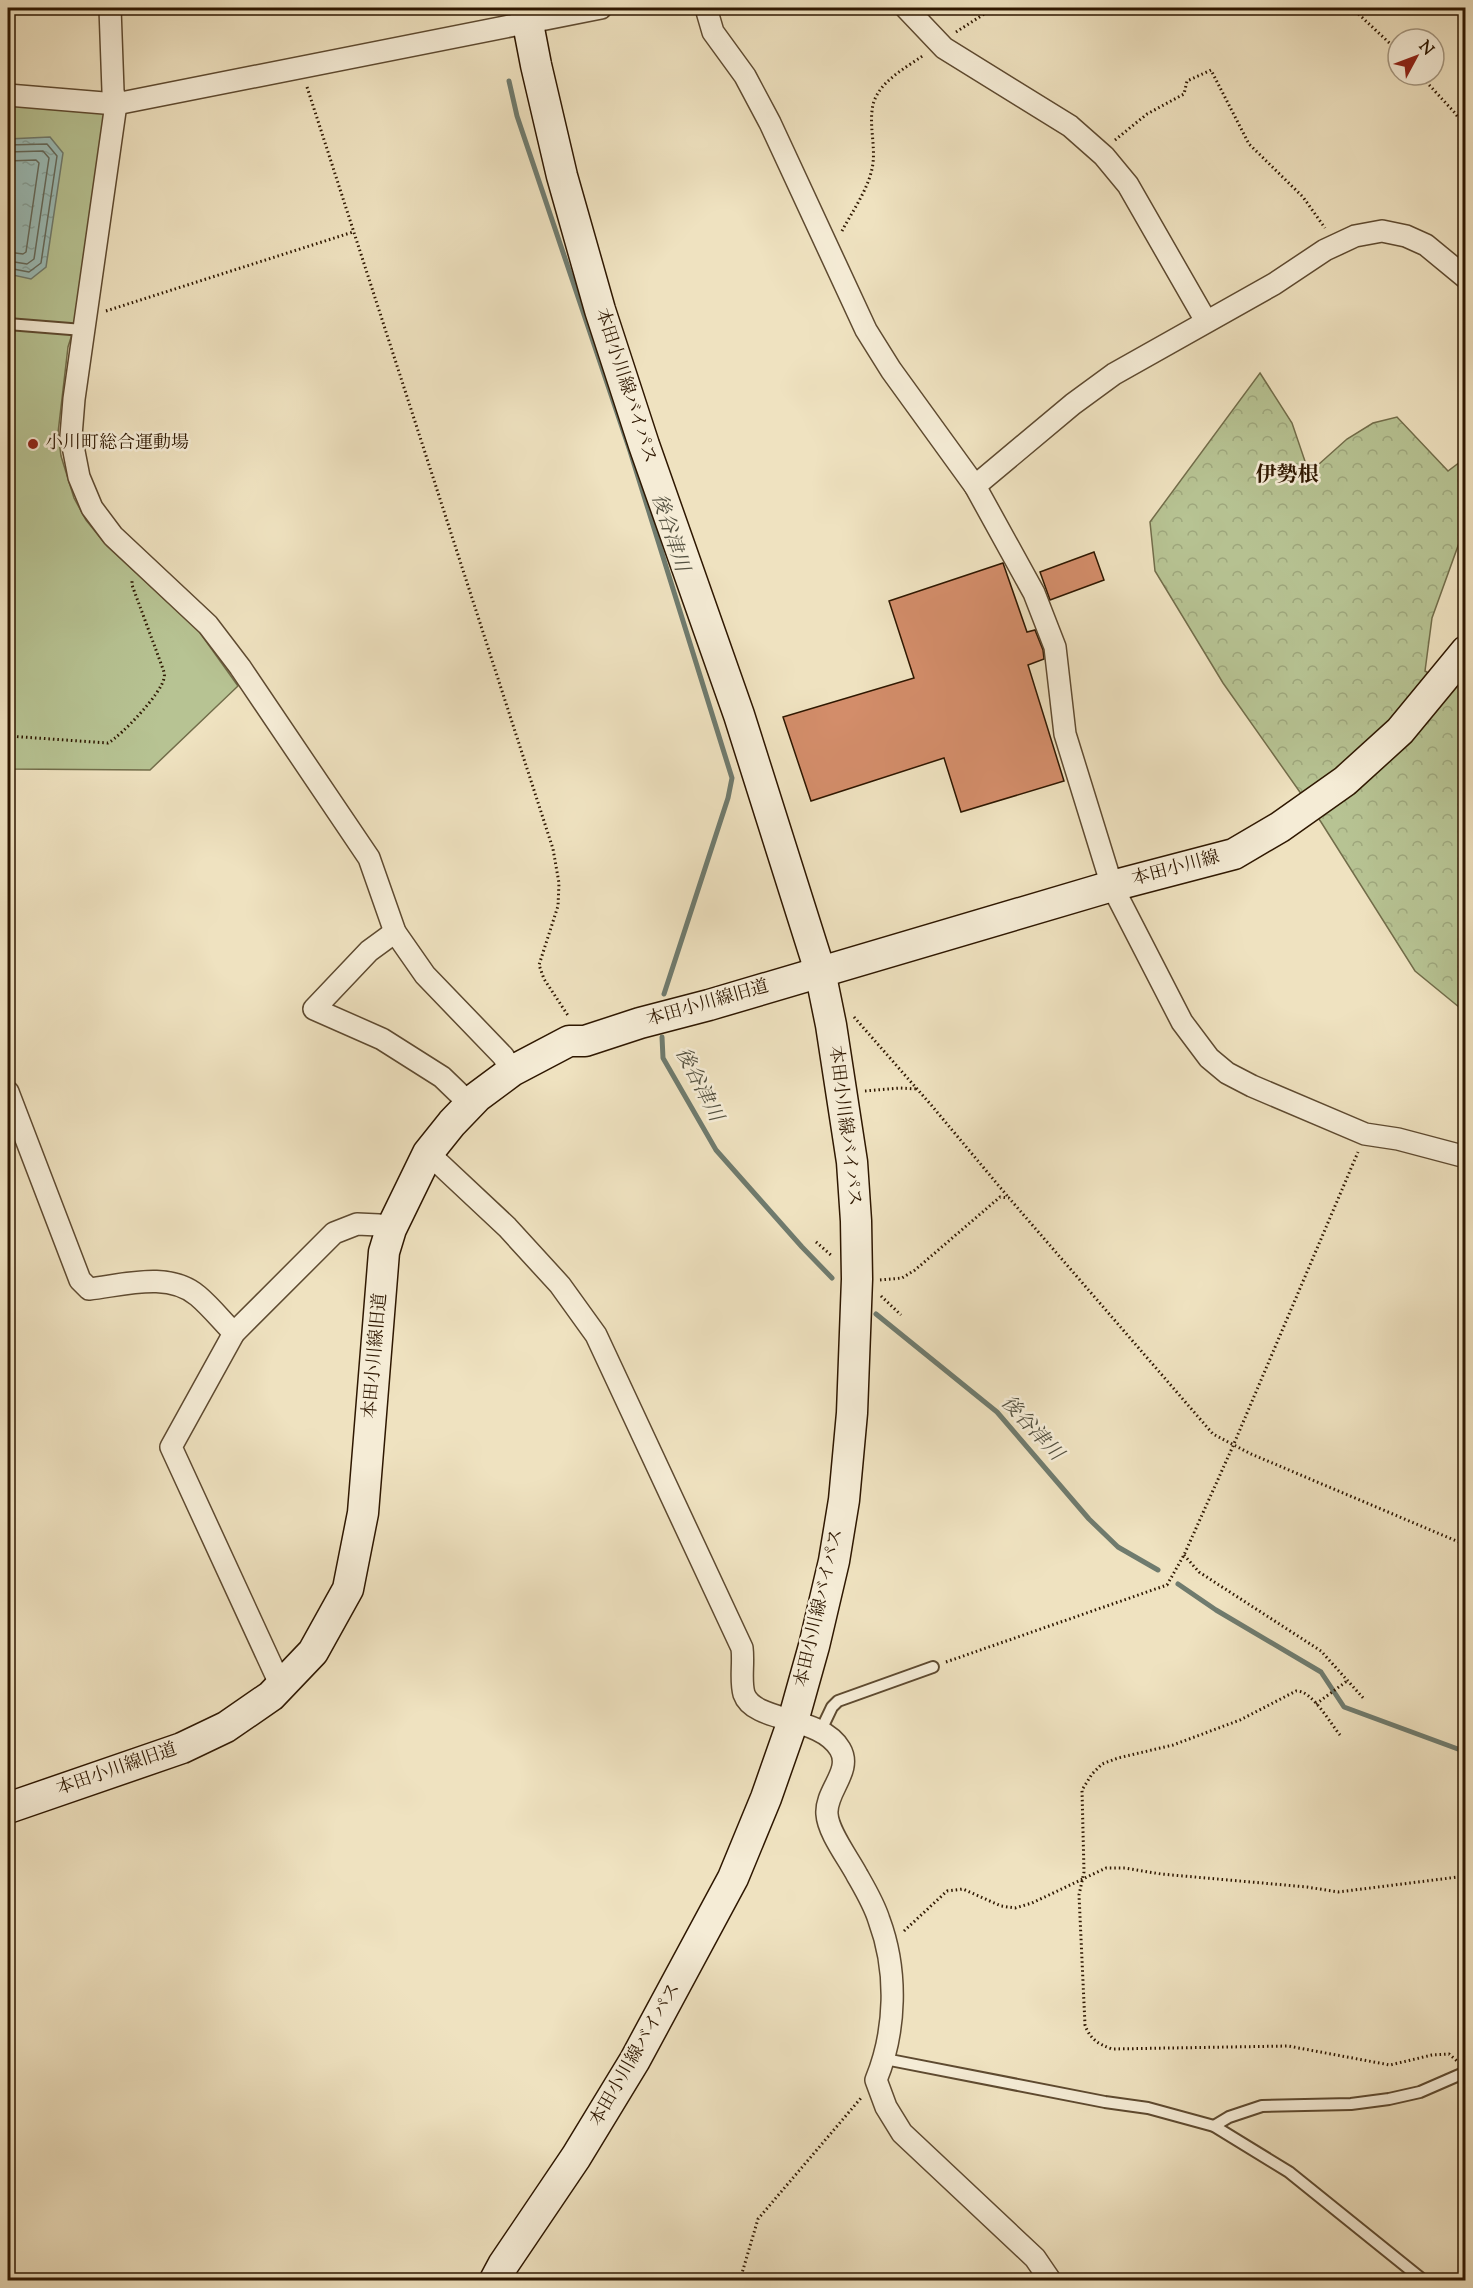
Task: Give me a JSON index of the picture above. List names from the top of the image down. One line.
{"streets":{"street":["本田小川線バイパス","本田小川線","本田小川線旧道"]},"crossings":[["本田小川線バイパス","本田小川線"],["本田小川線バイパス","本田小川線旧道"],["本田小川線","本田小川線旧道"]],"districts":["伊勢根"],"water":["後谷津川"],"places":["小川町総合運動場"],"north":"top right"}
